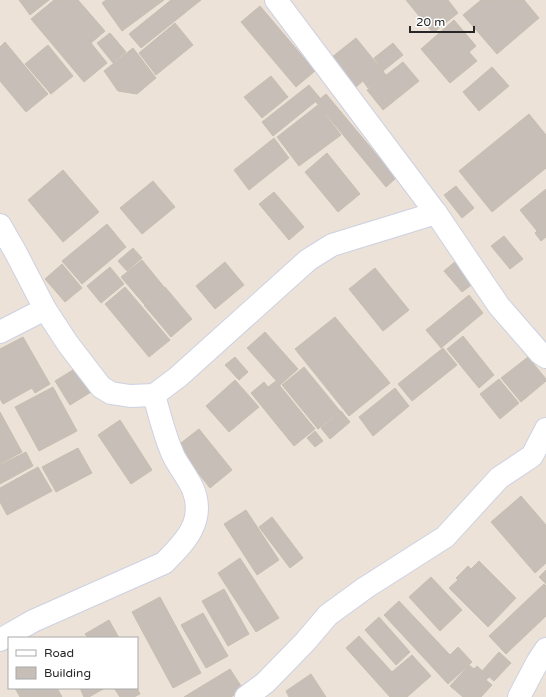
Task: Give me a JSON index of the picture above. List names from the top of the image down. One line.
{"legend":["Road","Building"],"scale_bar":"20 m"}
